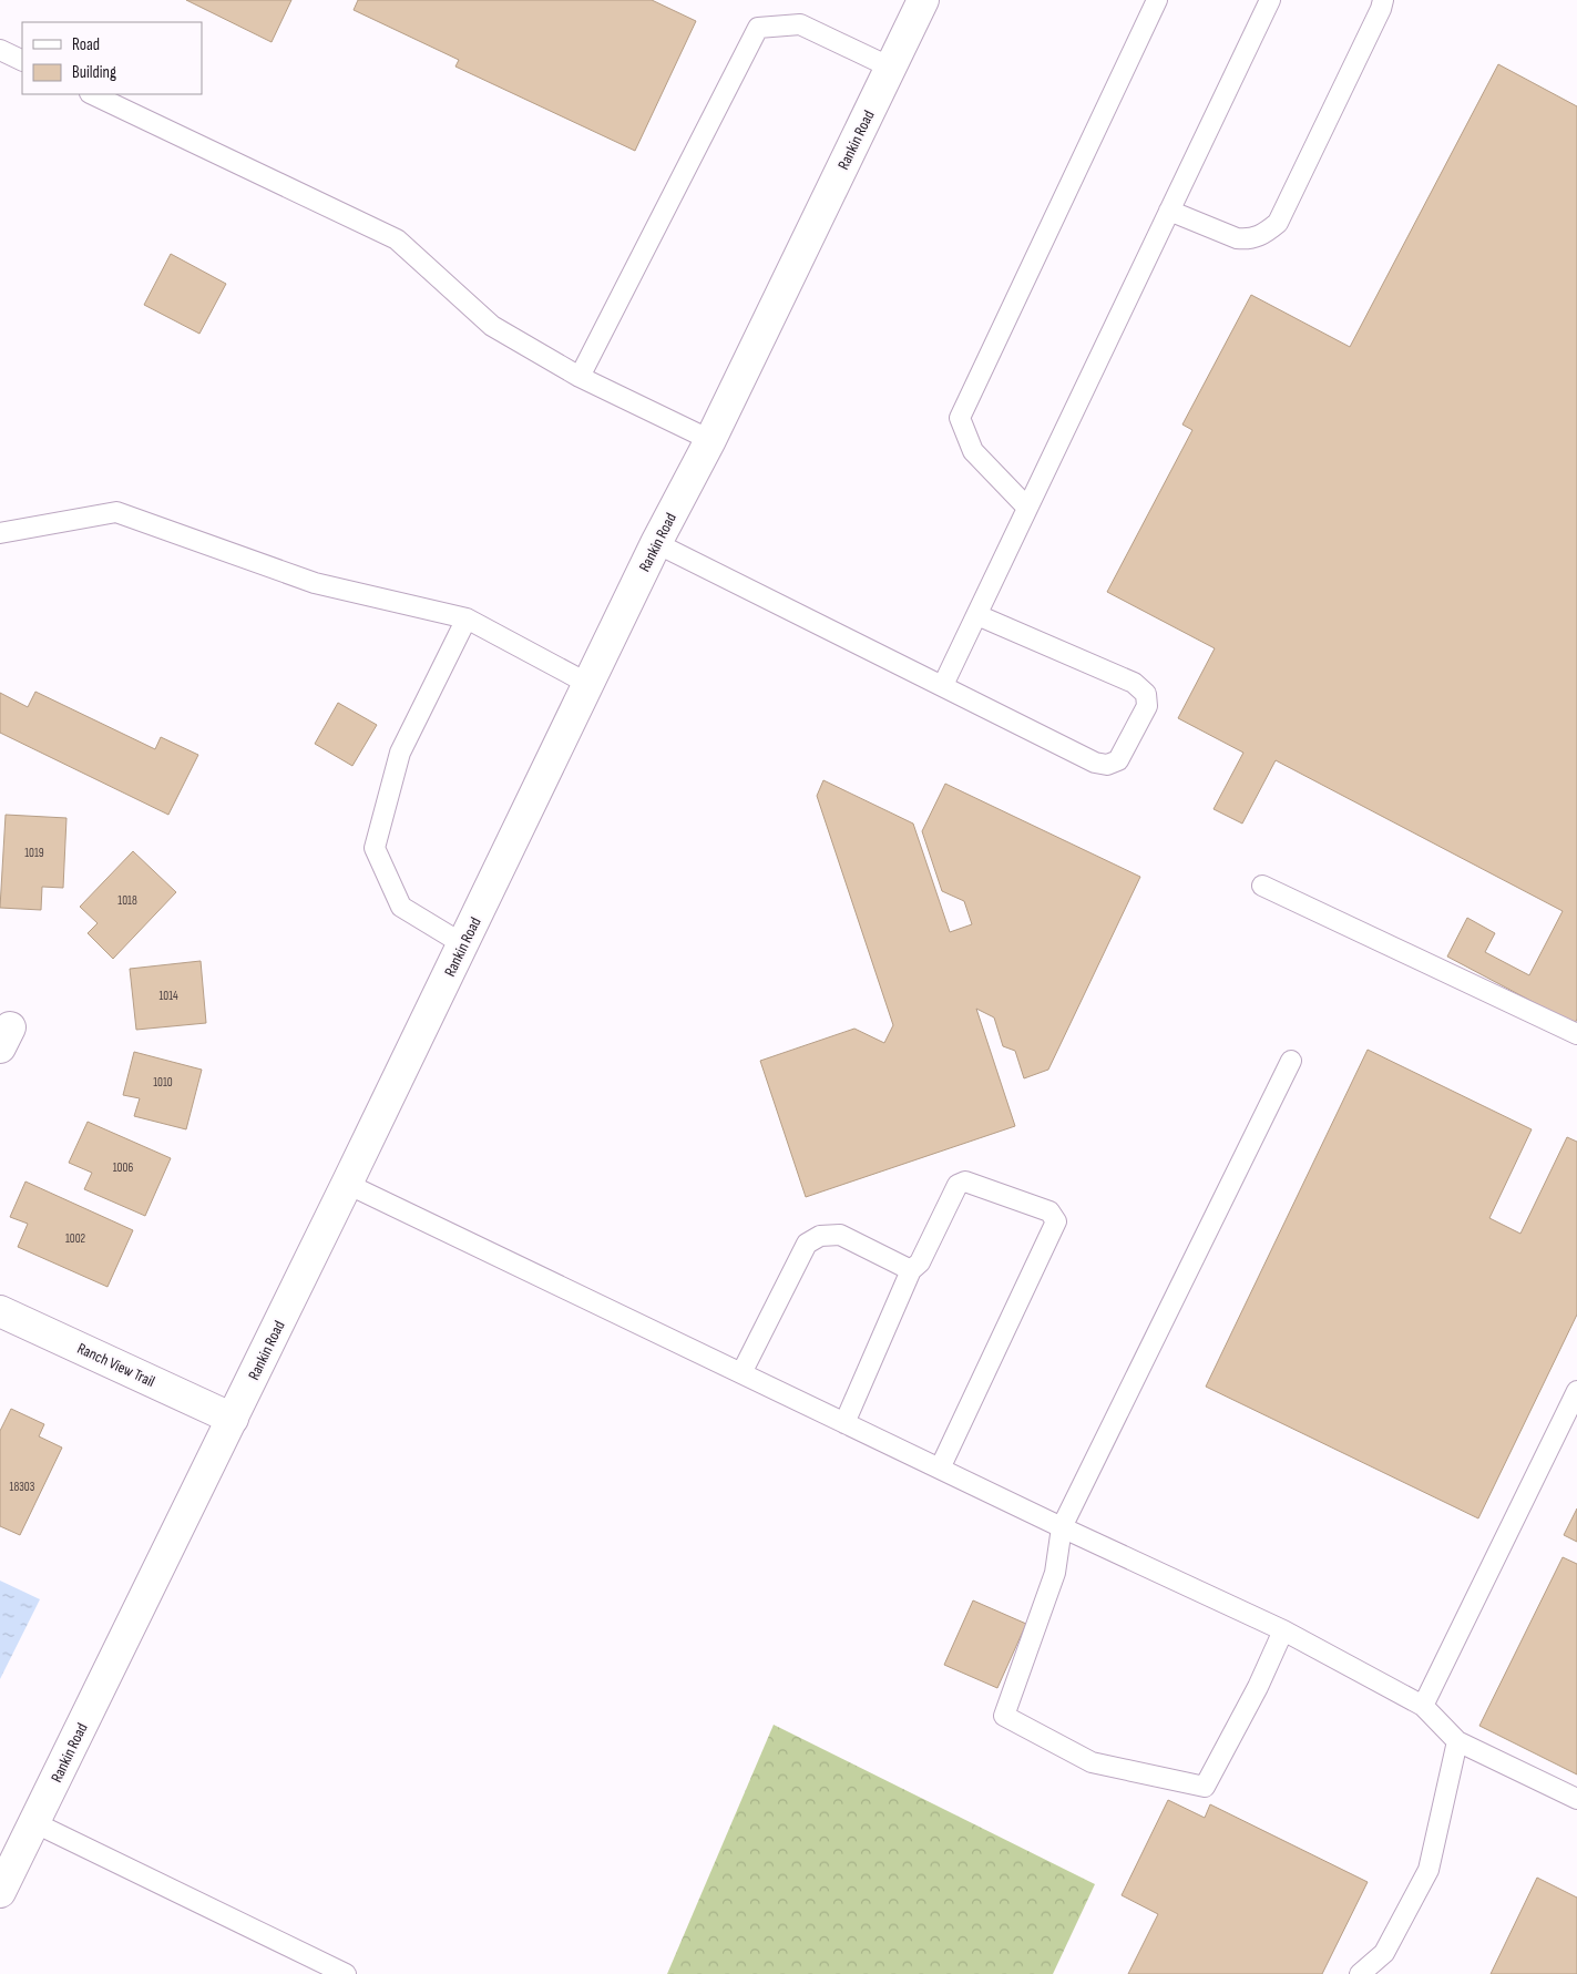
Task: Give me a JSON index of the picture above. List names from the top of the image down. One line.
{"streets":{"main road":["Rankin Road","Ranch View Trail"]},"crossings":[["Rankin Road","Ranch View Trail"]],"house_numbers":["1019","1018","1014","1010","1006","1002","18303"],"legend":["Road","Building"]}
